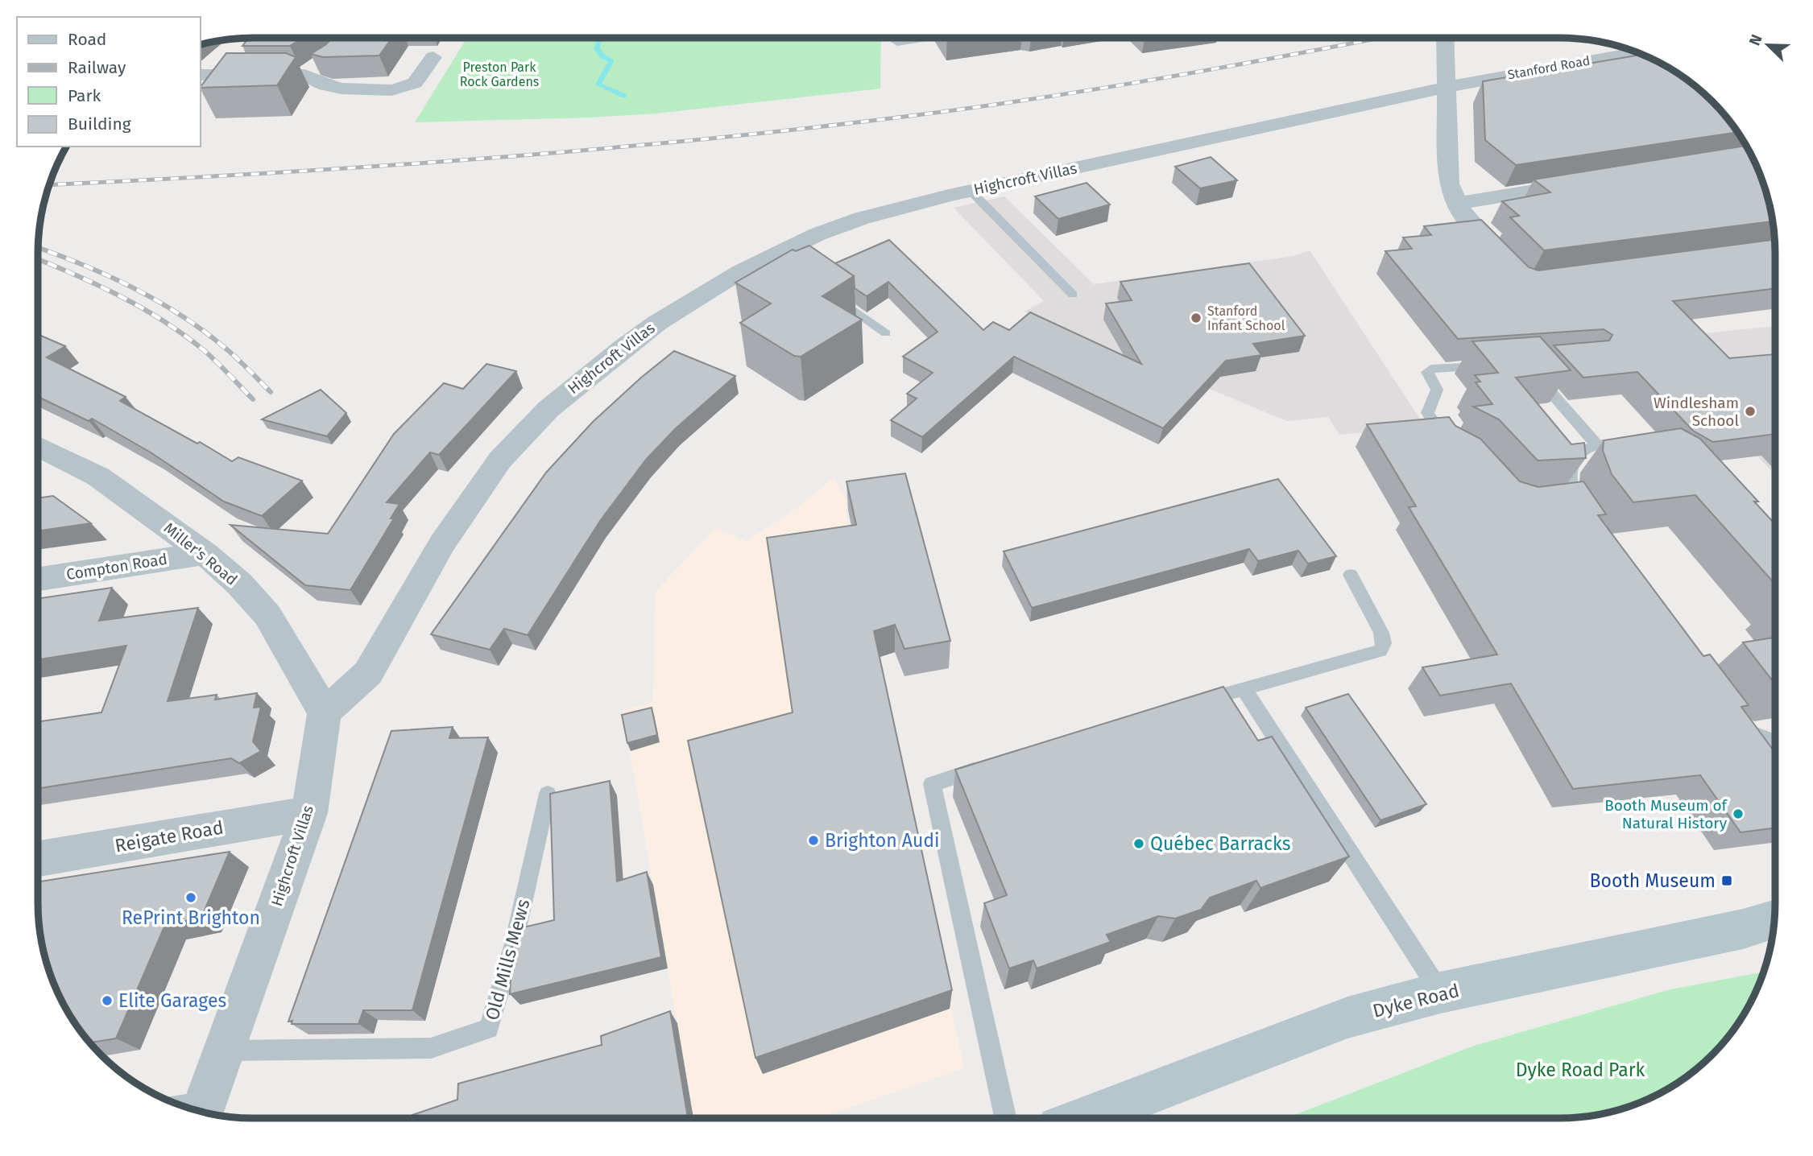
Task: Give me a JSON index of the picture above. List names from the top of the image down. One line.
{"streets":{"street":["Stanford Road","Highcroft Villas","Miller's Road","Compton Road","Reigate Road","Dyke Road"],"lane":["Old Mills Mews"]},"crossings":[["Stanford Road","Highcroft Villas"],["Highcroft Villas","Miller's Road"],["Highcroft Villas","Reigate Road"],["Highcroft Villas","Old Mills Mews"],["Miller's Road","Compton Road"]],"parks":["Preston Park Rock Gardens","Dyke Road Park"],"places":{"other":["Stanford Infant School","Windlesham School","Booth Museum of Natural History","Brighton Audi","Québec Barracks","RePrint Brighton","Elite Garages"],"transit":["Booth Museum"]},"legend":["Road","Railway","Park","Building"],"north":"top left"}
